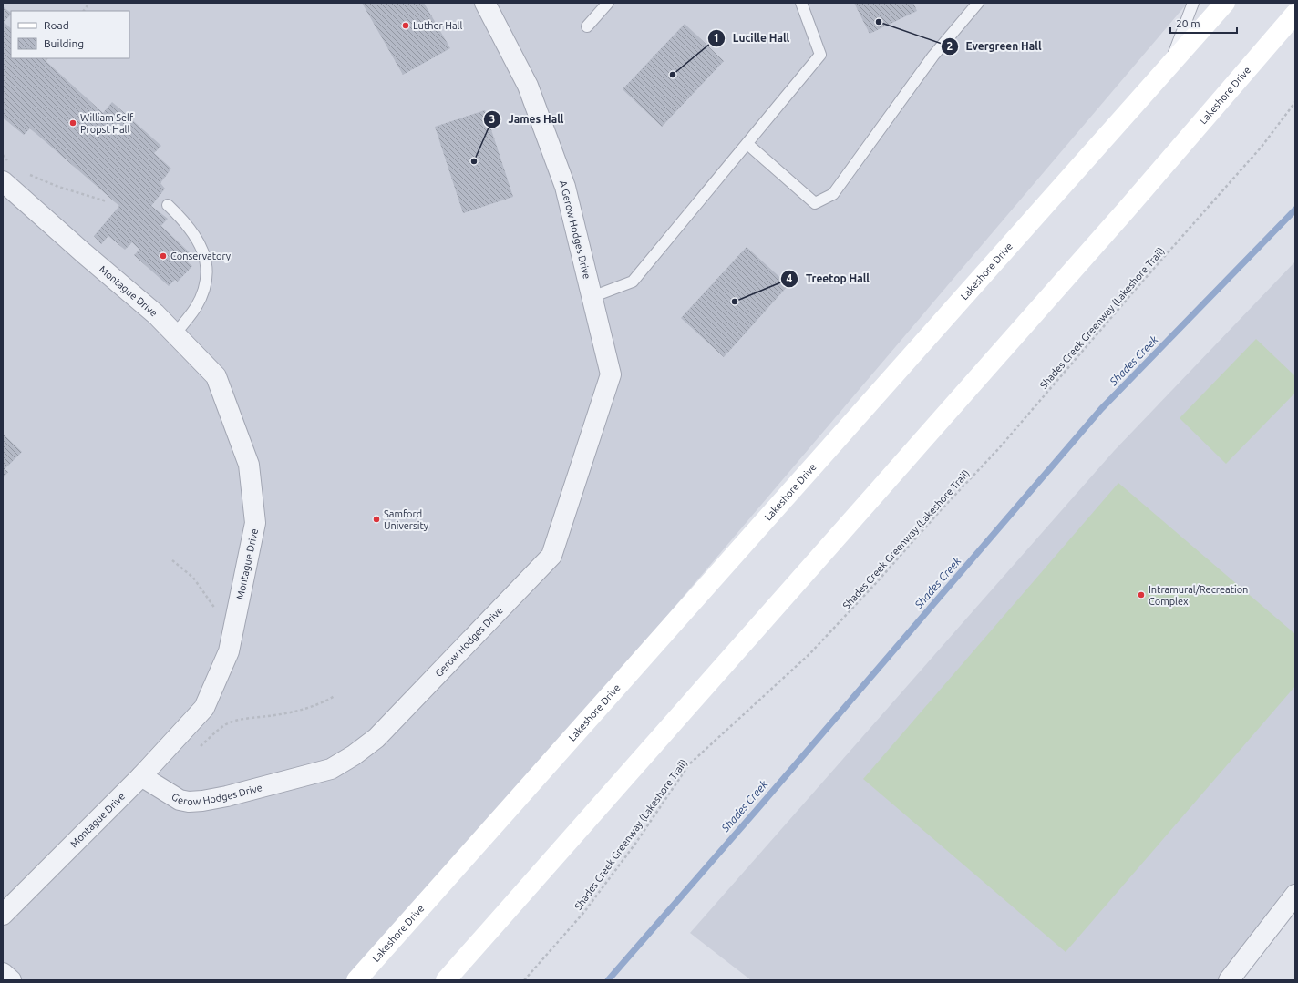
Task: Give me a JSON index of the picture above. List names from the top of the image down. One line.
{"streets":{"main road":["Lakeshore Drive"],"street":["A Gerow Hodges Drive","Montague Drive","Gerow Hodges Drive"],"path":["Shades Creek Greenway (Lakeshore Trail)"]},"crossings":[["A Gerow Hodges Drive","Gerow Hodges Drive"],["Montague Drive","Gerow Hodges Drive"]],"water":["Shades Creek"],"places":["Evergreen Hall","Luther Hall","Lucille Hall","William Self Propst Hall","James Hall","Conservatory","Treetop Hall","Samford University","Intramural/Recreation Complex"],"legend":["Road","Building"],"scale_bar":"20 m"}
